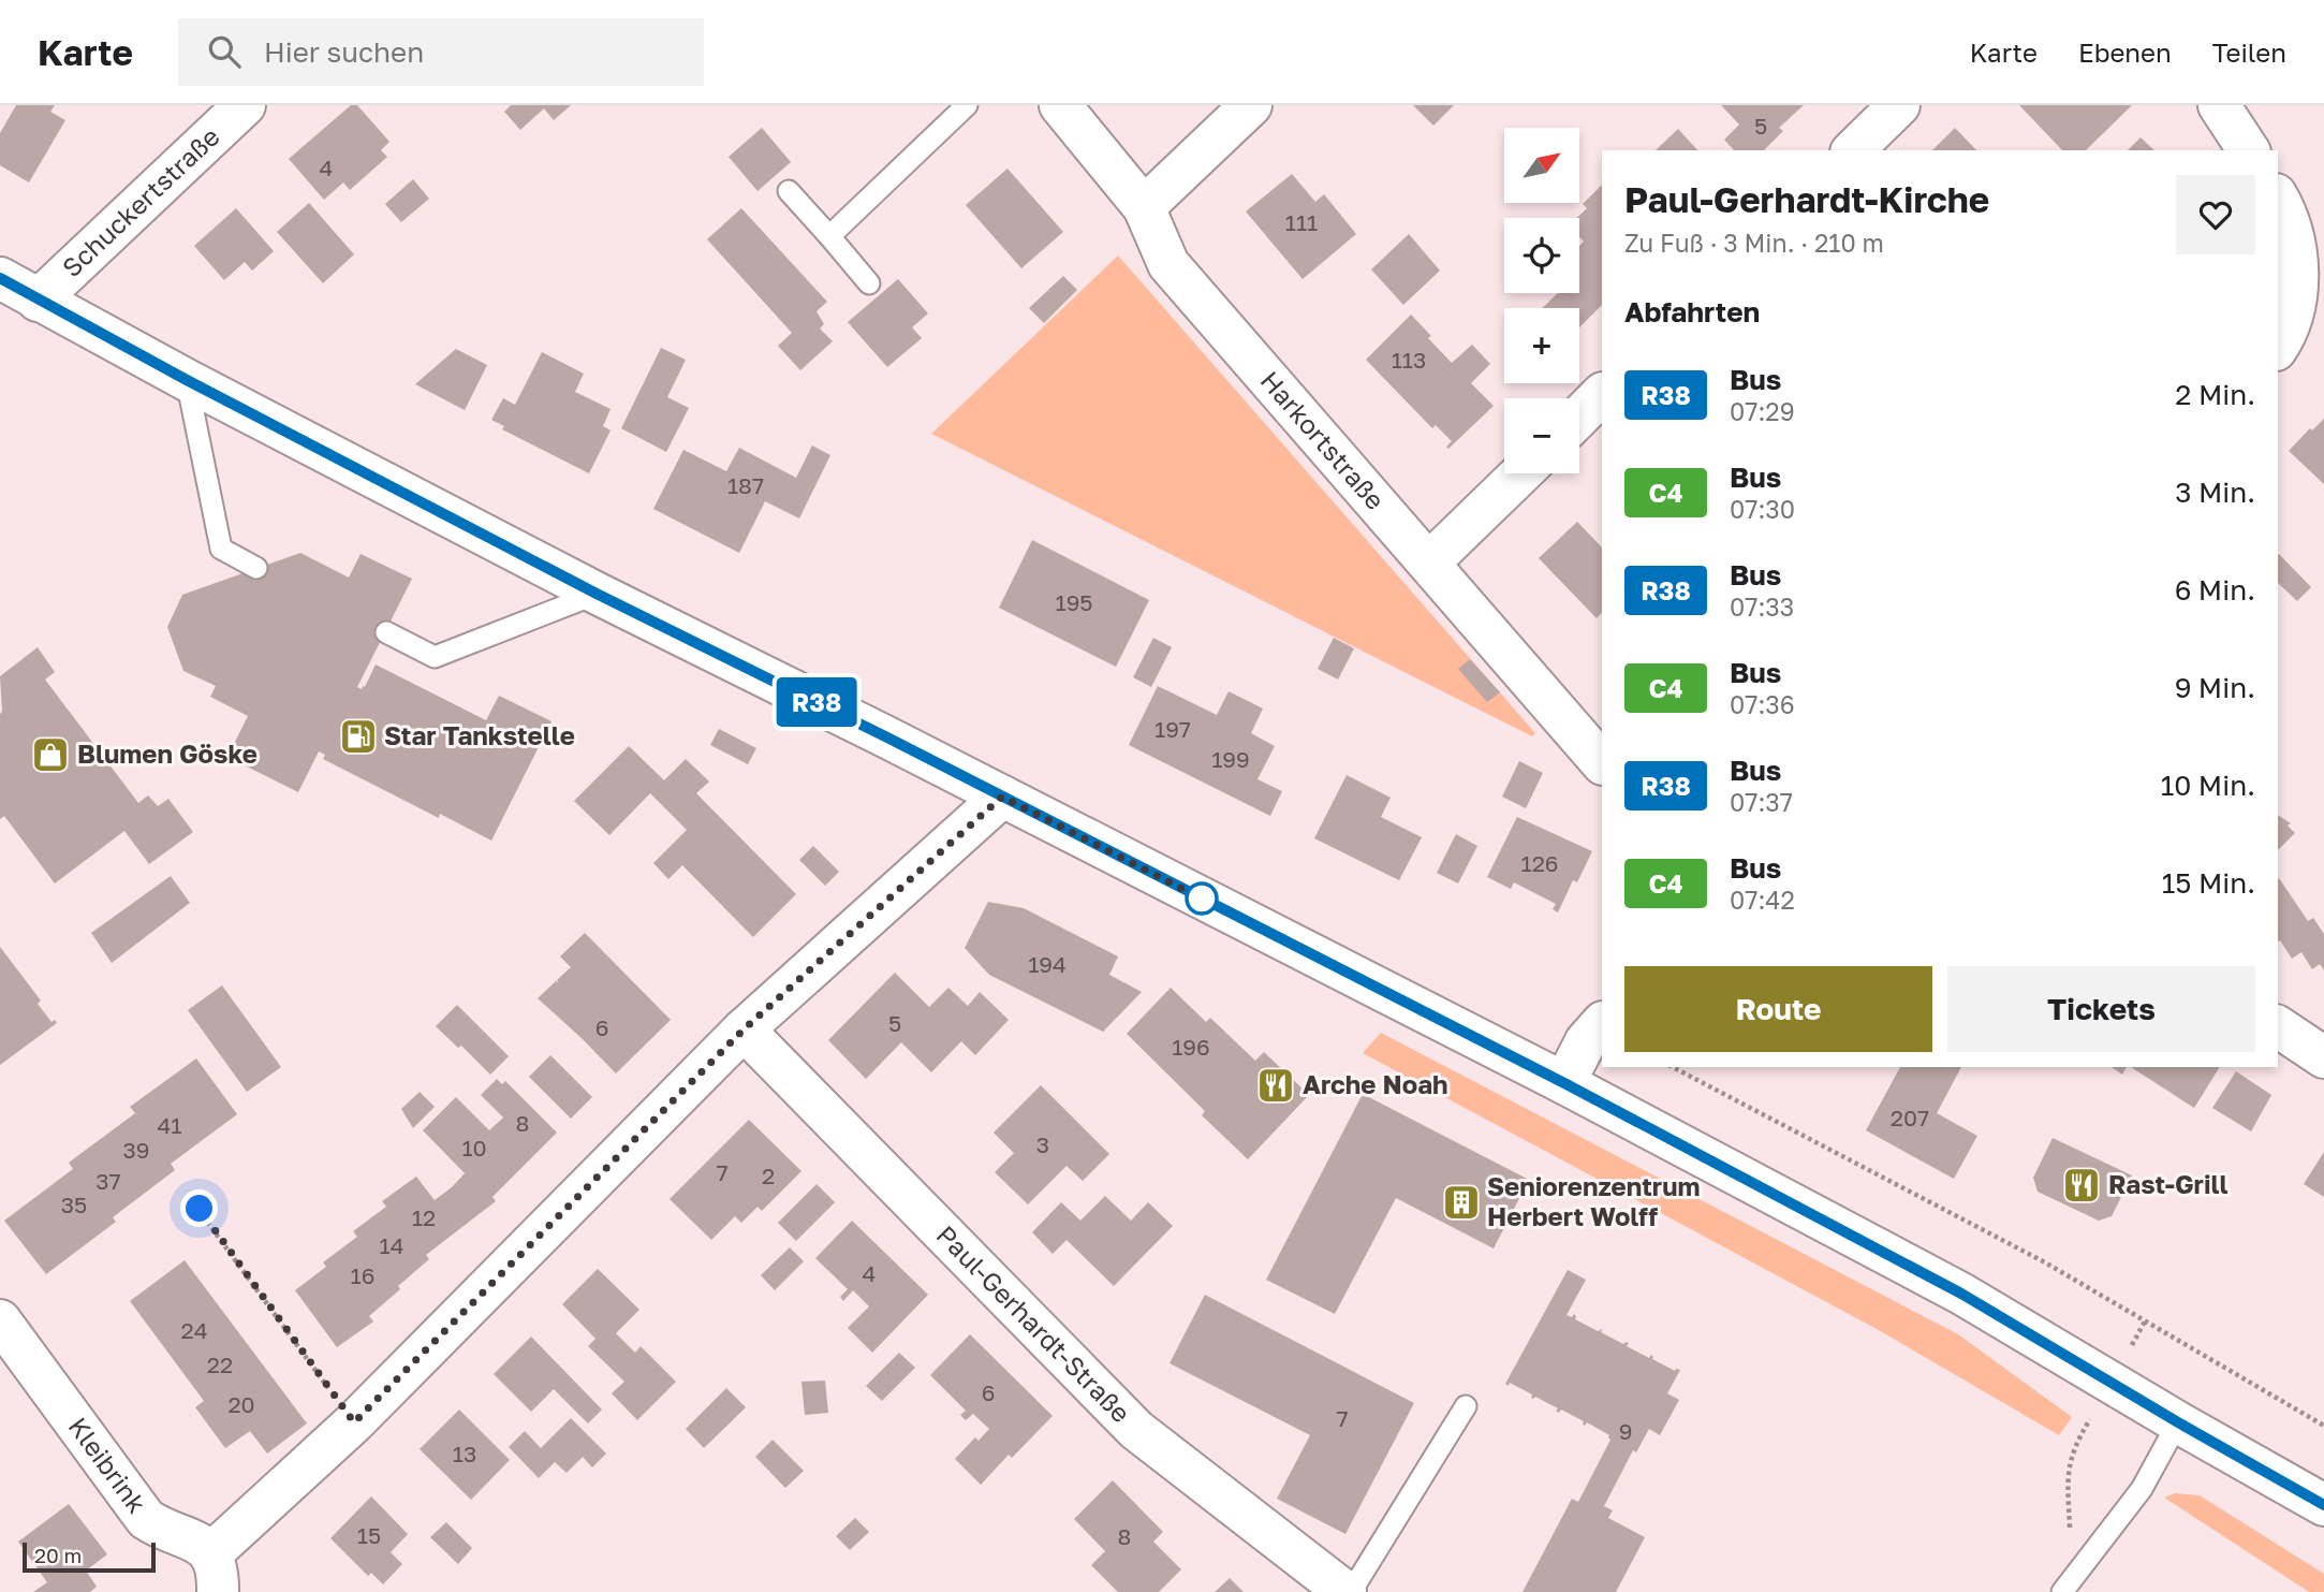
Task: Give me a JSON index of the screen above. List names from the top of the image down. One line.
{"streets":{"street":["Schuckertstraße","Harkortstraße","Paul-Gerhardt-Straße","Kleibrink"]},"places":{"fuel station":["Star Tankstelle"],"shop":["Blumen Göske"],"restaurant":["Arche Noah","Rast-Grill"],"building":["Seniorenzentrum Herbert Wolff"]},"lines":["bus line R38"],"house_numbers":["5","4","111","113","187","195","197","199","126","194","5","6","196","207","8","41","3","10","39","7","2","37","35","12","14","4","16","24","22","6","20","7","9","13","15","8"],"scale_bar":"20 m","north":"top right","page":{"header":"Karte","search":"Hier suchen","nav":["Karte","Ebenen","Teilen"],"on_map":"R38","map_buttons":["+","−"],"heading":[["Paul-Gerhardt-Kirche","Zu Fuß · 3 Min. · 210 m"],"Abfahrten"],"list":[{"mark":"R38","name":"Bus","note":"07:29","value":"2 Min."},{"mark":"C4","name":"Bus","note":"07:30","value":"3 Min."},{"mark":"R38","name":"Bus","note":"07:33","value":"6 Min."},{"mark":"C4","name":"Bus","note":"07:36","value":"9 Min."},{"mark":"R38","name":"Bus","note":"07:37","value":"10 Min."},{"mark":"C4","name":"Bus","note":"07:42","value":"15 Min."}],"buttons":["Route","Tickets"],"scale":"20 m"}}
